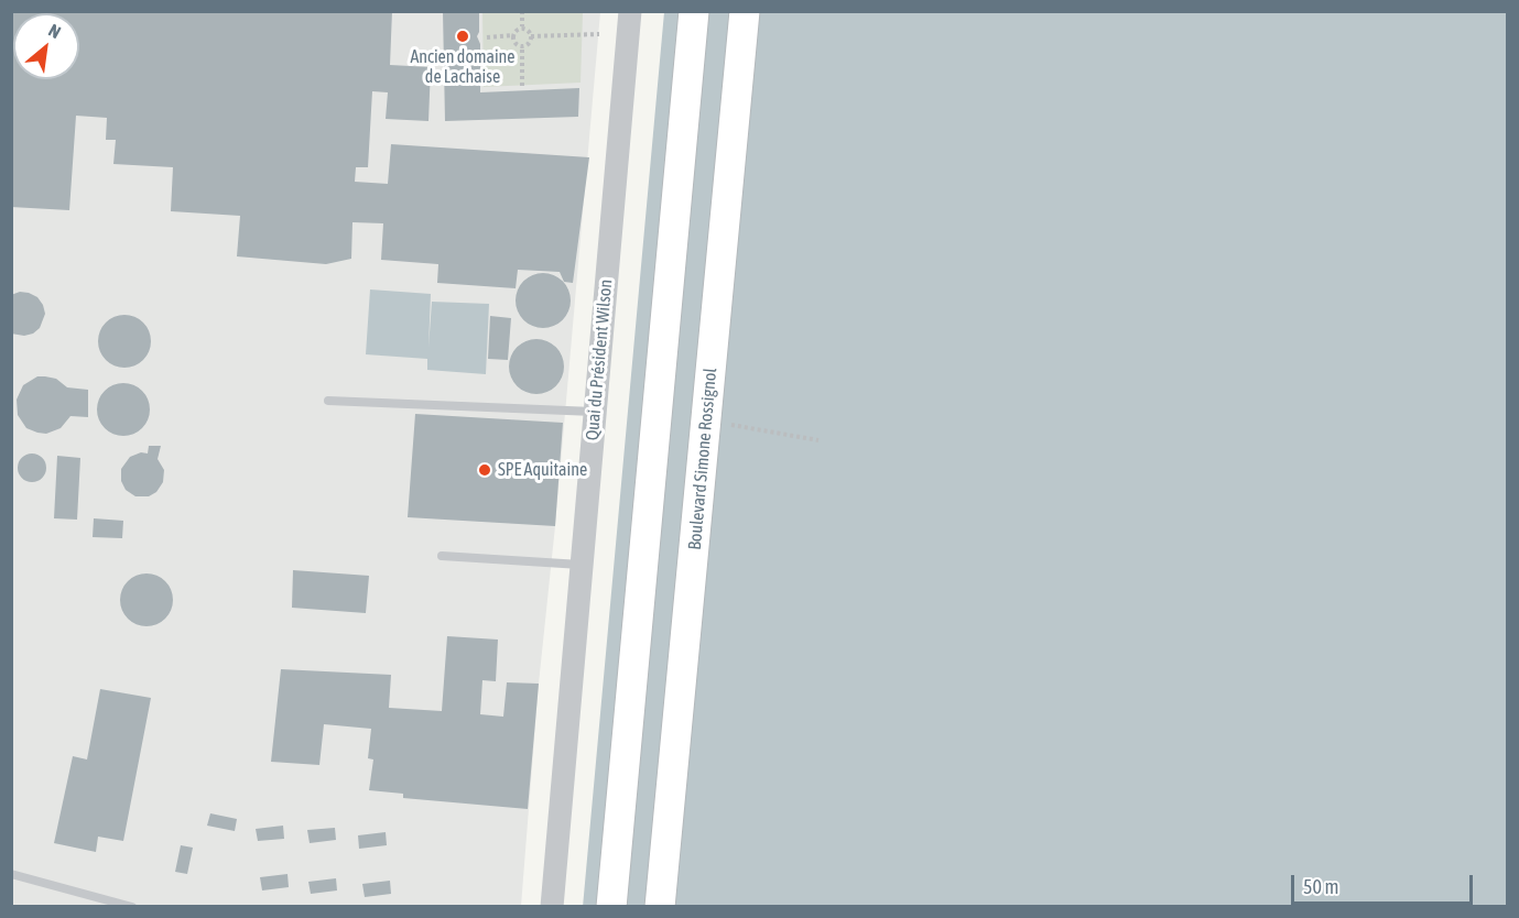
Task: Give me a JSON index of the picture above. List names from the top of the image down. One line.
{"streets":{"main road":["Boulevard Simone Rossignol"],"street":["Quai du Président Wilson"]},"places":["Ancien domaine de Lachaise","SPE Aquitaine"],"scale_bar":"50 m","north":"top right"}
